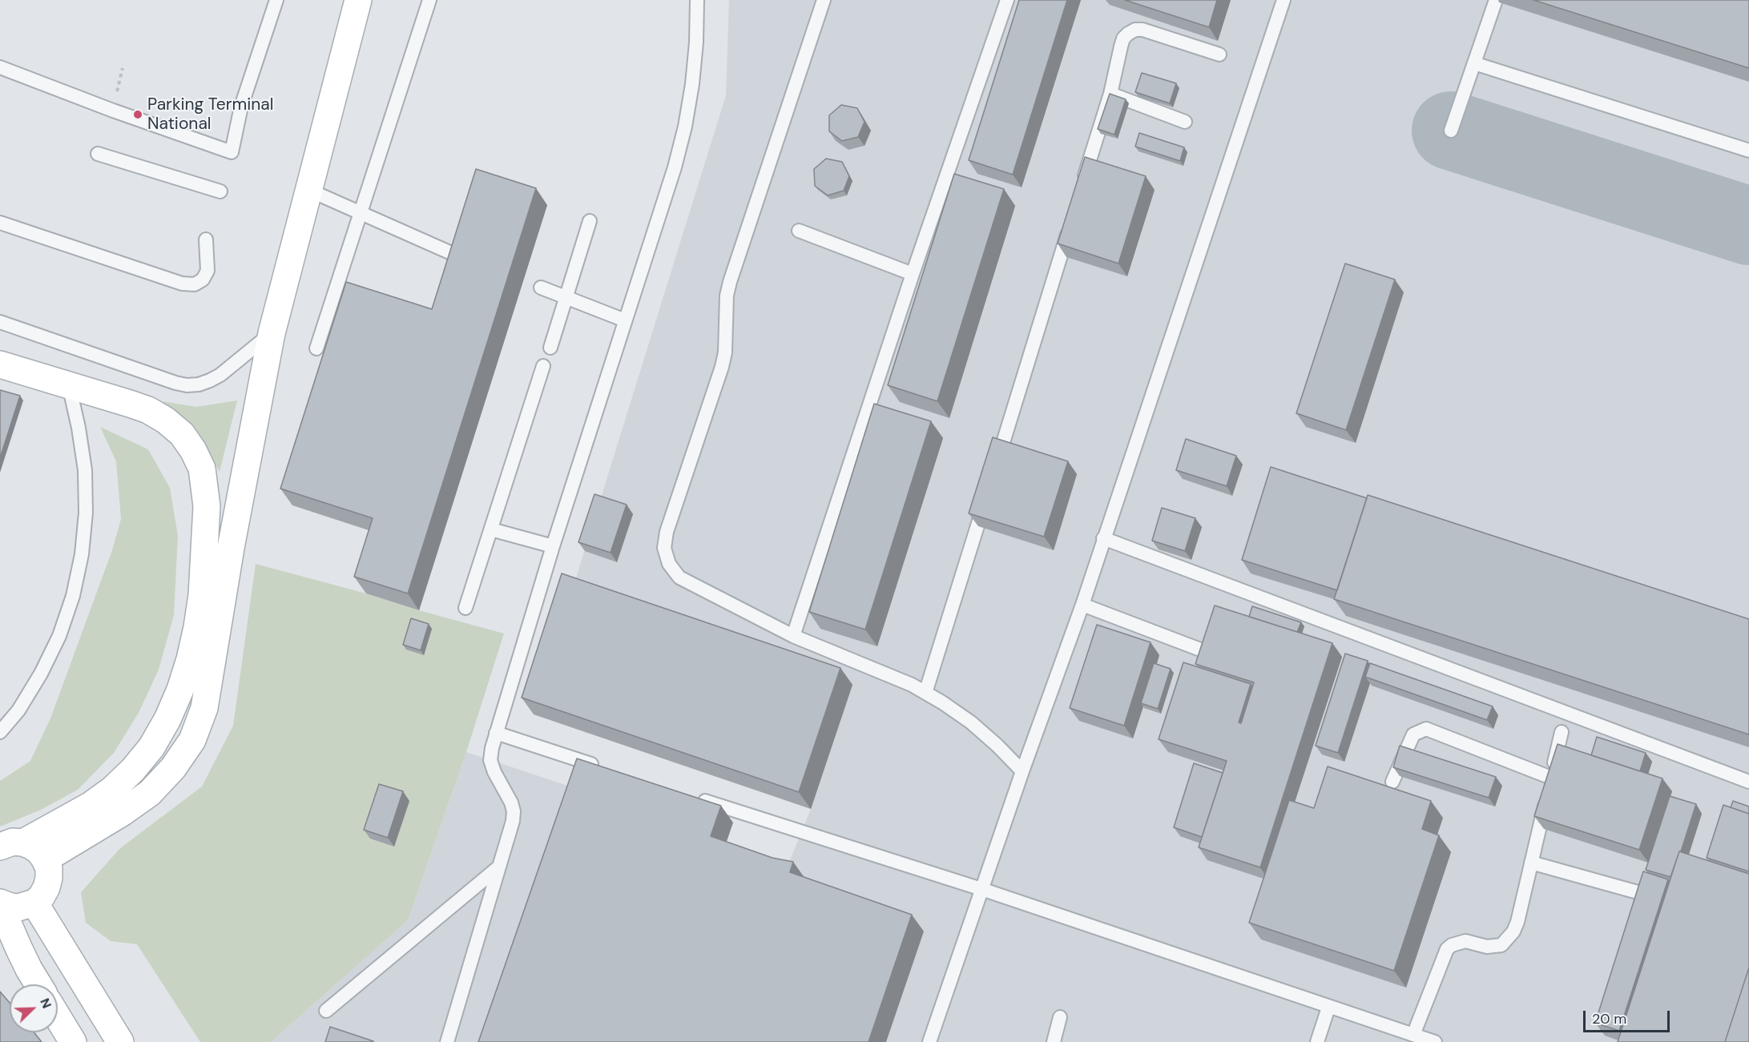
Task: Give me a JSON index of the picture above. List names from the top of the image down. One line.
{"places":["Parking Terminal National"],"scale_bar":"20 m","north":"top right"}
